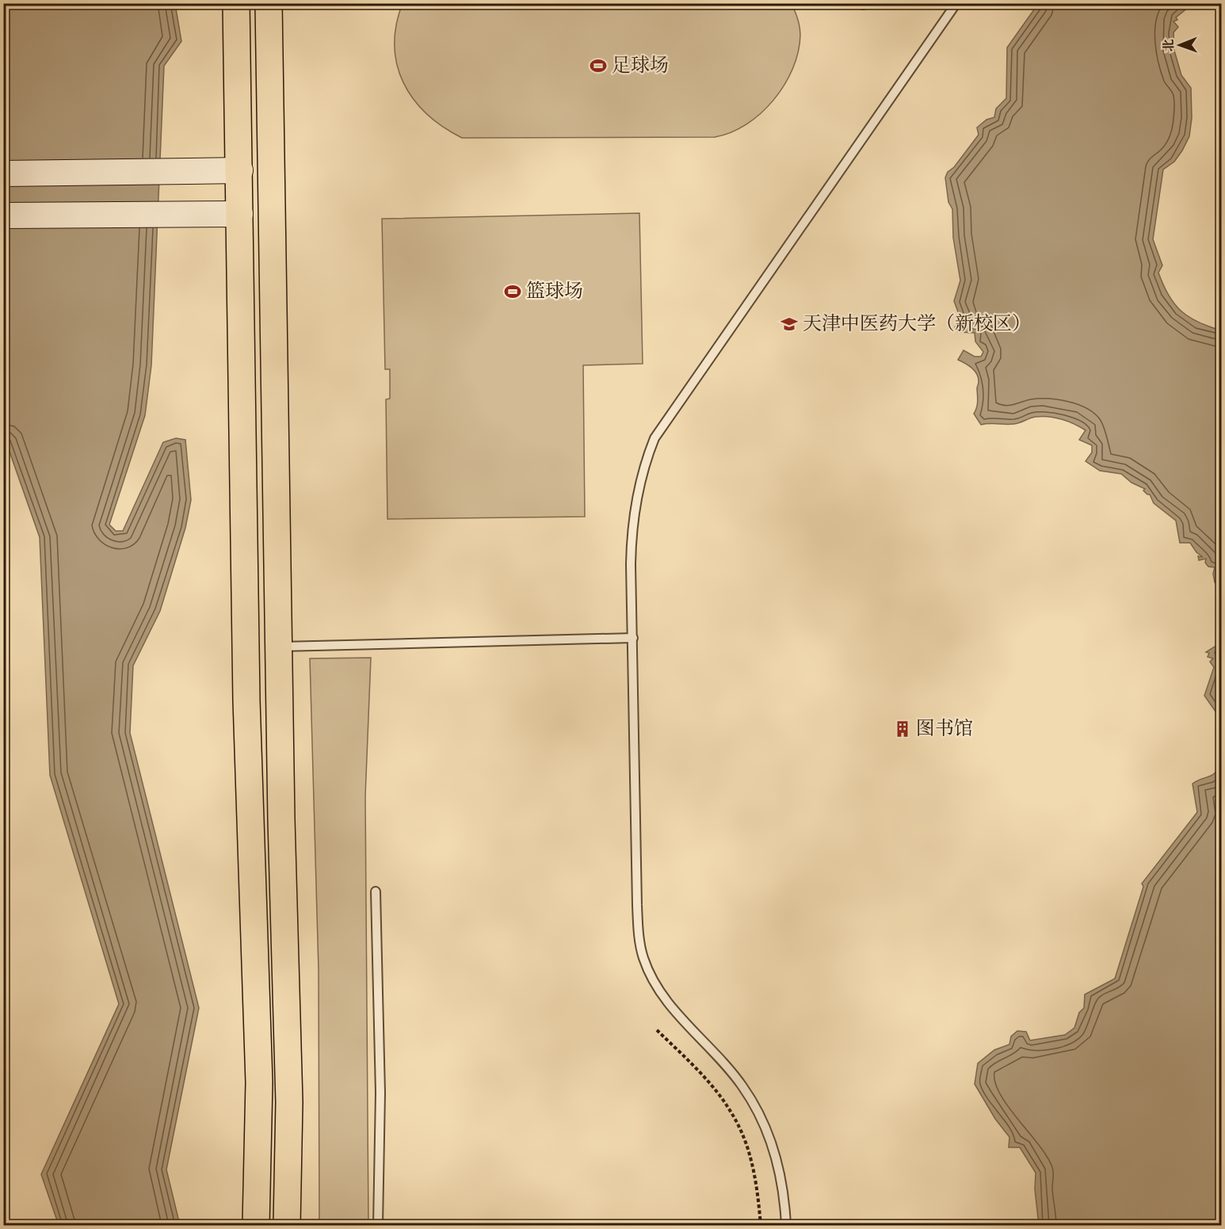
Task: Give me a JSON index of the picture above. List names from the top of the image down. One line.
{"places":{"sports":["足球场","篮球场"],"school or university":["天津中医药大学（新校区）"],"building":["图书馆"]},"north":"left"}
